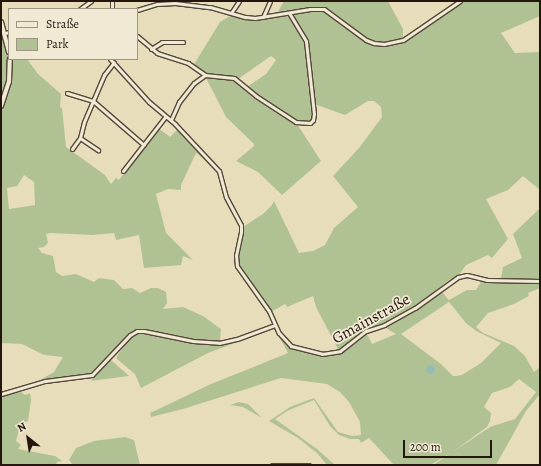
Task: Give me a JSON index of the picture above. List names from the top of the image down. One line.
{"streets":{"street":["Gmainstraße"]},"legend":["Straße","Park"],"scale_bar":"200 m","north":"top left"}
